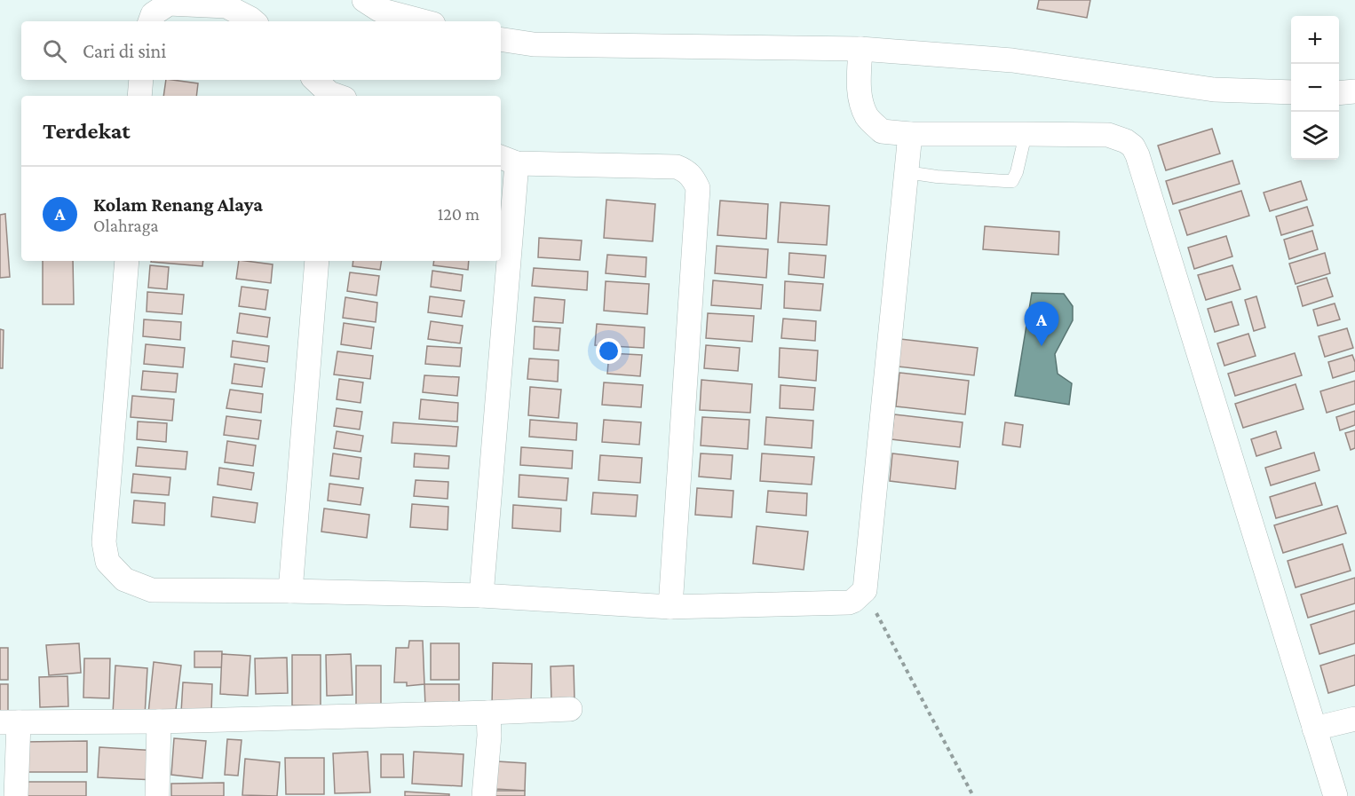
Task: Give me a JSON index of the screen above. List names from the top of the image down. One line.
{"page":{"map_buttons":["+","−"],"search":"Cari di sini","heading":"Terdekat","list":[{"mark":"A","name":"Kolam Renang Alaya","note":"Olahraga","value":"120 m"}],"pins":"A"}}
